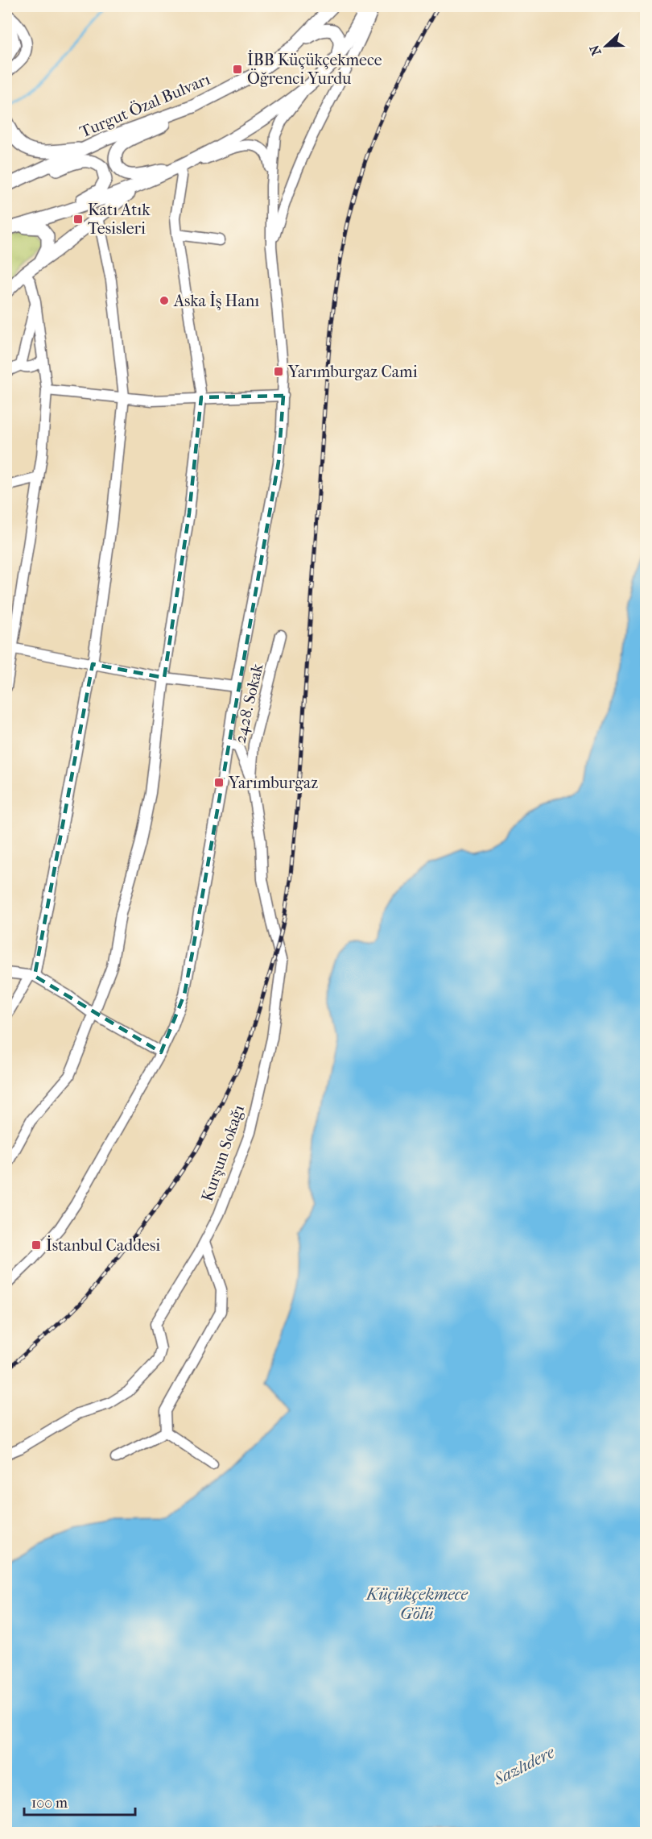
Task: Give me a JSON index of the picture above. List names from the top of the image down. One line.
{"streets":{"main road":["Turgut Özal Bulvarı"],"street":["2428. Sokak","Kurşun Sokağı"]},"crossings":[["2428. Sokak","Kurşun Sokağı"]],"water":["Küçükçekmece Gölü","Sazlıdere"],"places":{"transit":["İBB Küçükçekmece Öğrenci Yurdu","Katı Atık Tesisleri","Yarımburgaz Cami","Yarımburgaz","İstanbul Caddesi"],"other":["Aska İş Hanı"]},"scale_bar":"100 m","north":"left"}
